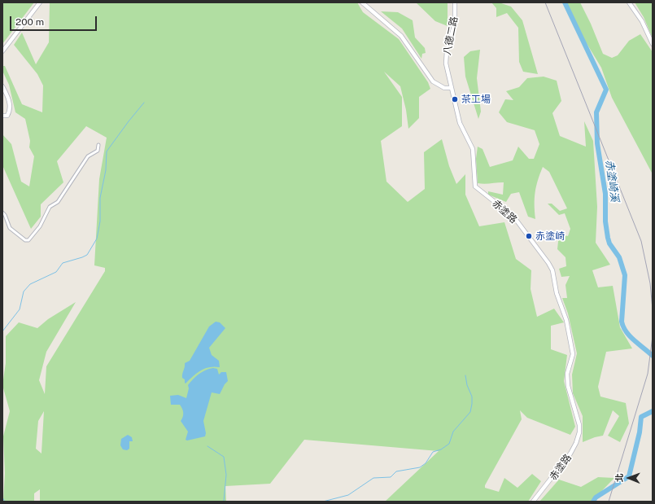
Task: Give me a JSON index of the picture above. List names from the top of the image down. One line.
{"streets":{"street":["八德二路","赤塗路"]},"crossings":[["八德二路","赤塗路"]],"water":["赤塗崎溪"],"places":["茶工場","赤塗崎"],"scale_bar":"200 m","north":"left"}
